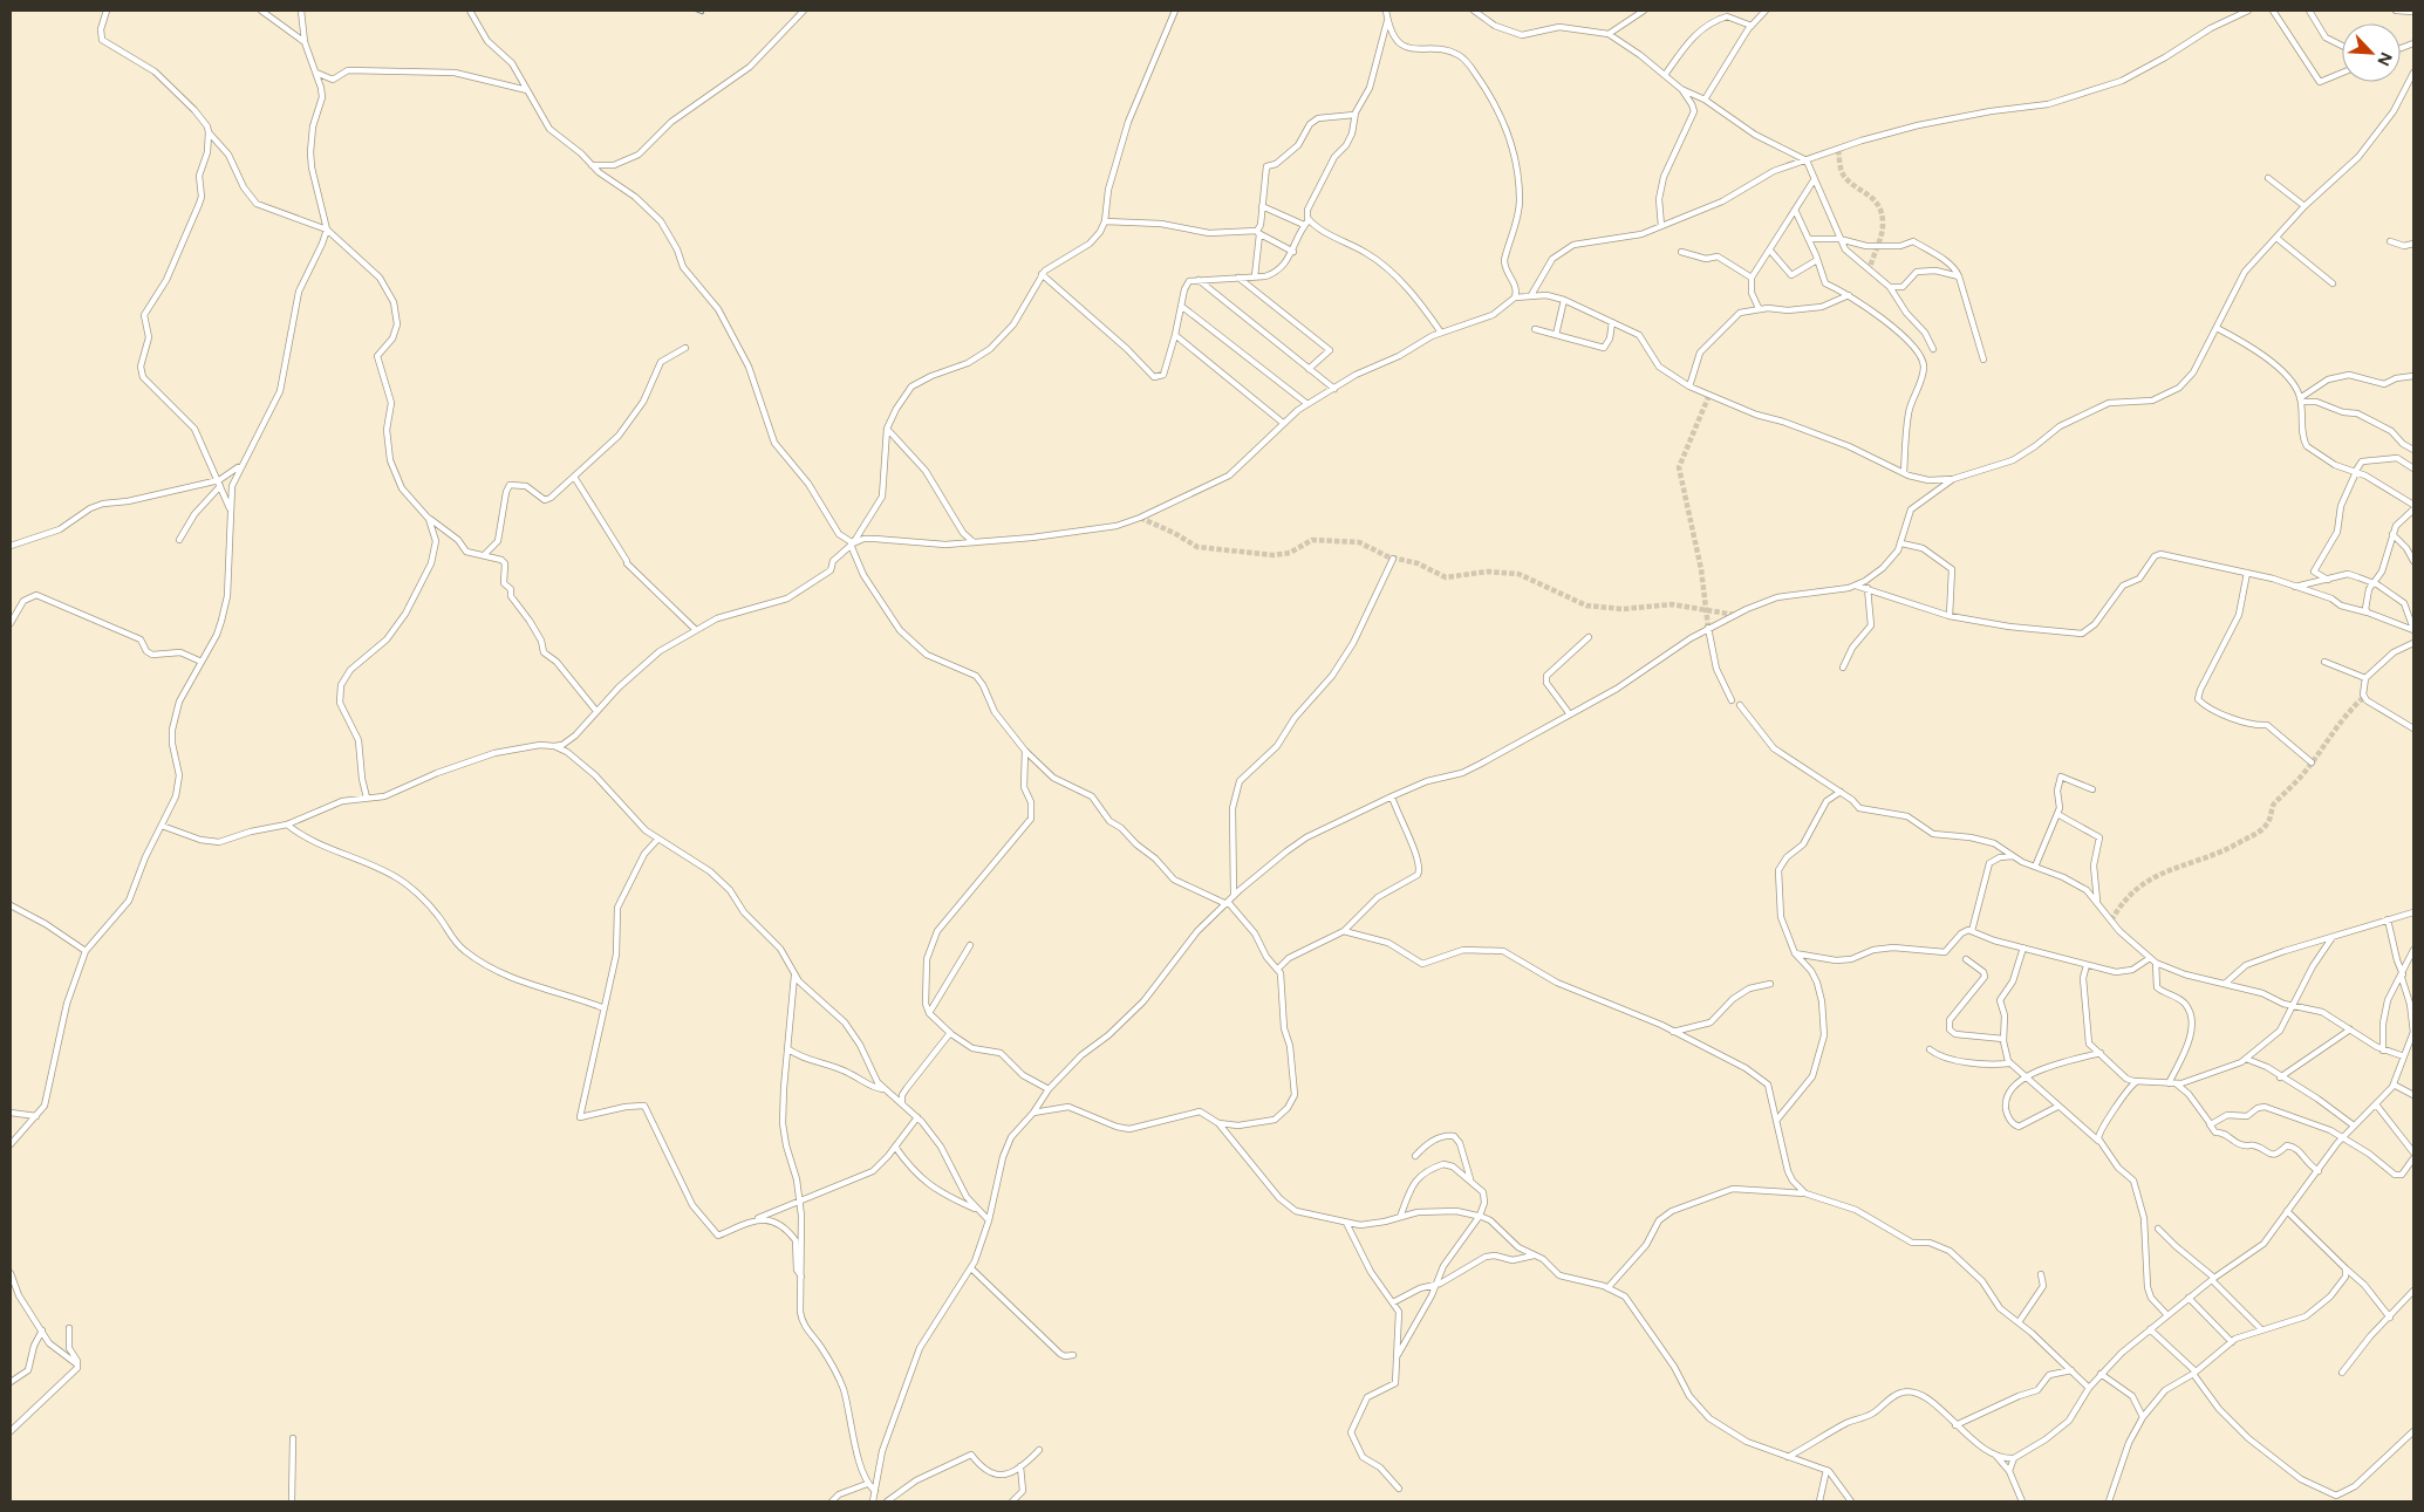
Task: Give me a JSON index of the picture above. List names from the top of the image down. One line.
{"north":"bottom right"}
